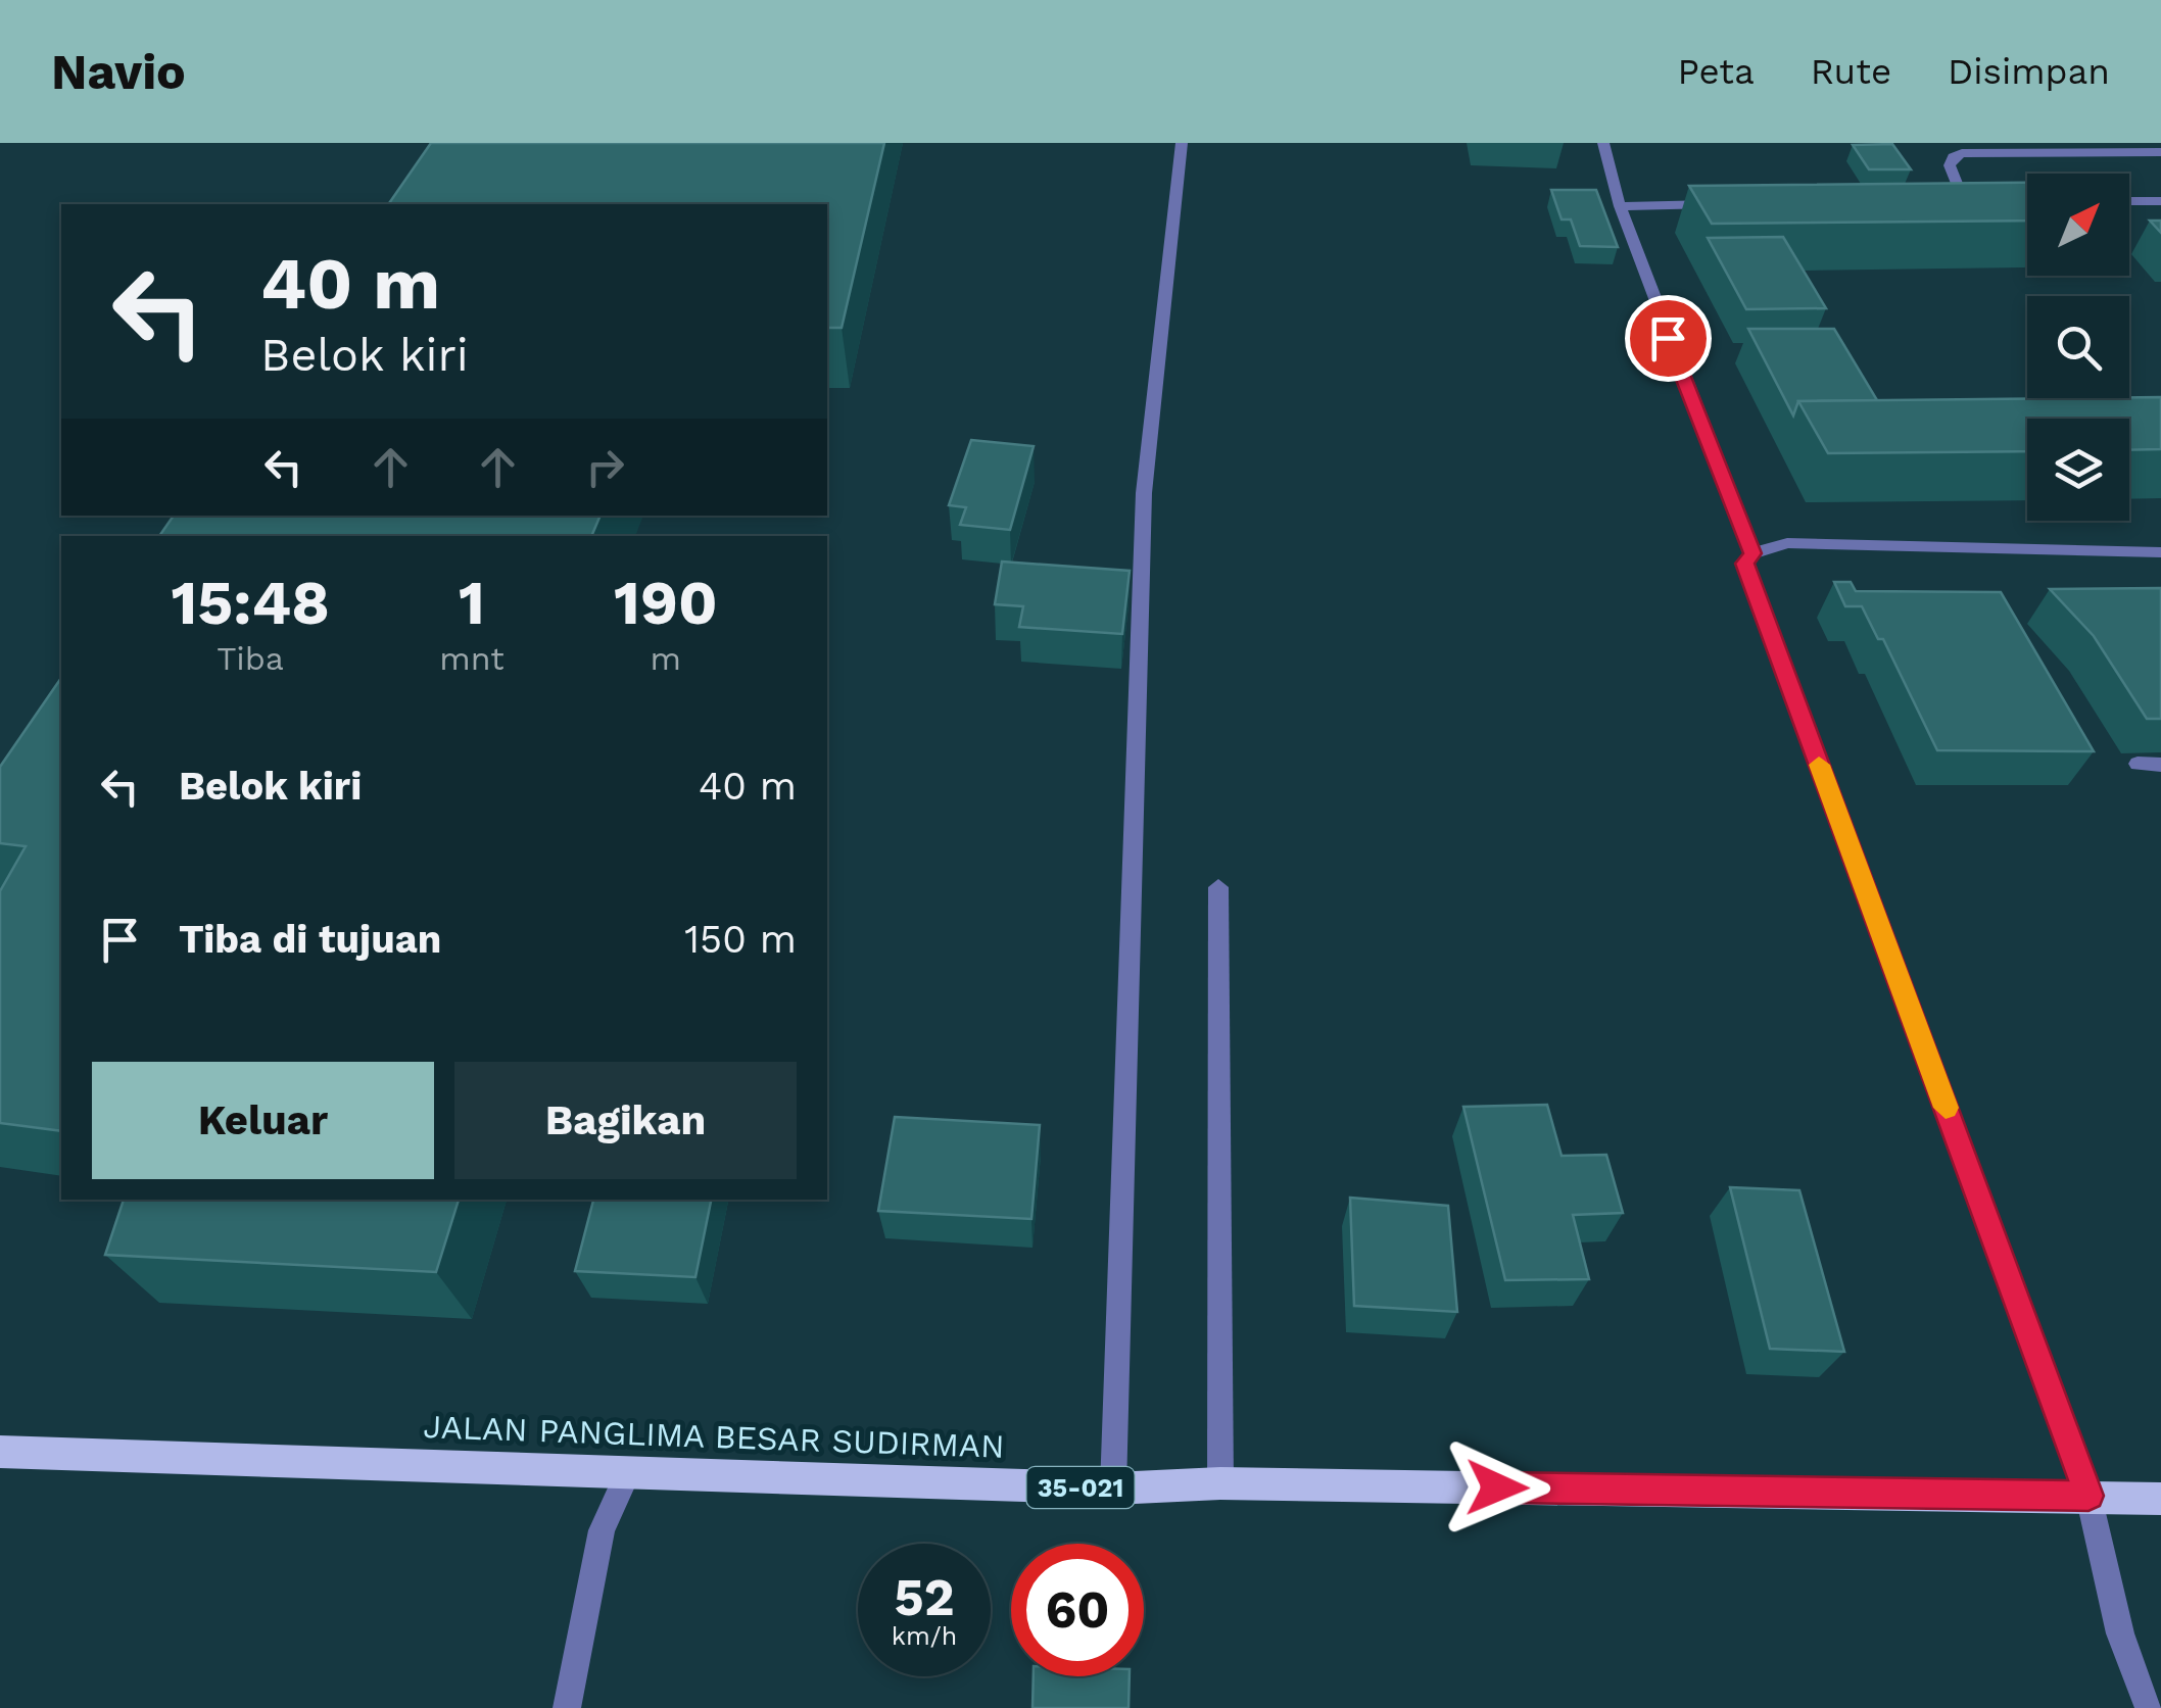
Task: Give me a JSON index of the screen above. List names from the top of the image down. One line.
{"streets":{"main road":["JALAN PANGLIMA BESAR SUDIRMAN","35-021"]},"north":"top right","page":{"header":"Navio","nav":["Peta","Rute","Disimpan"],"turn":["40 m","Belok kiri"],"eta":["15:48","Tiba","1","mnt","190","m"],"list":[{"name":"Belok kiri","value":"40 m"},{"name":"Tiba di tujuan","value":"150 m"}],"buttons":["Keluar","Bagikan"],"speed":"52 km/h","limit":"60"}}
